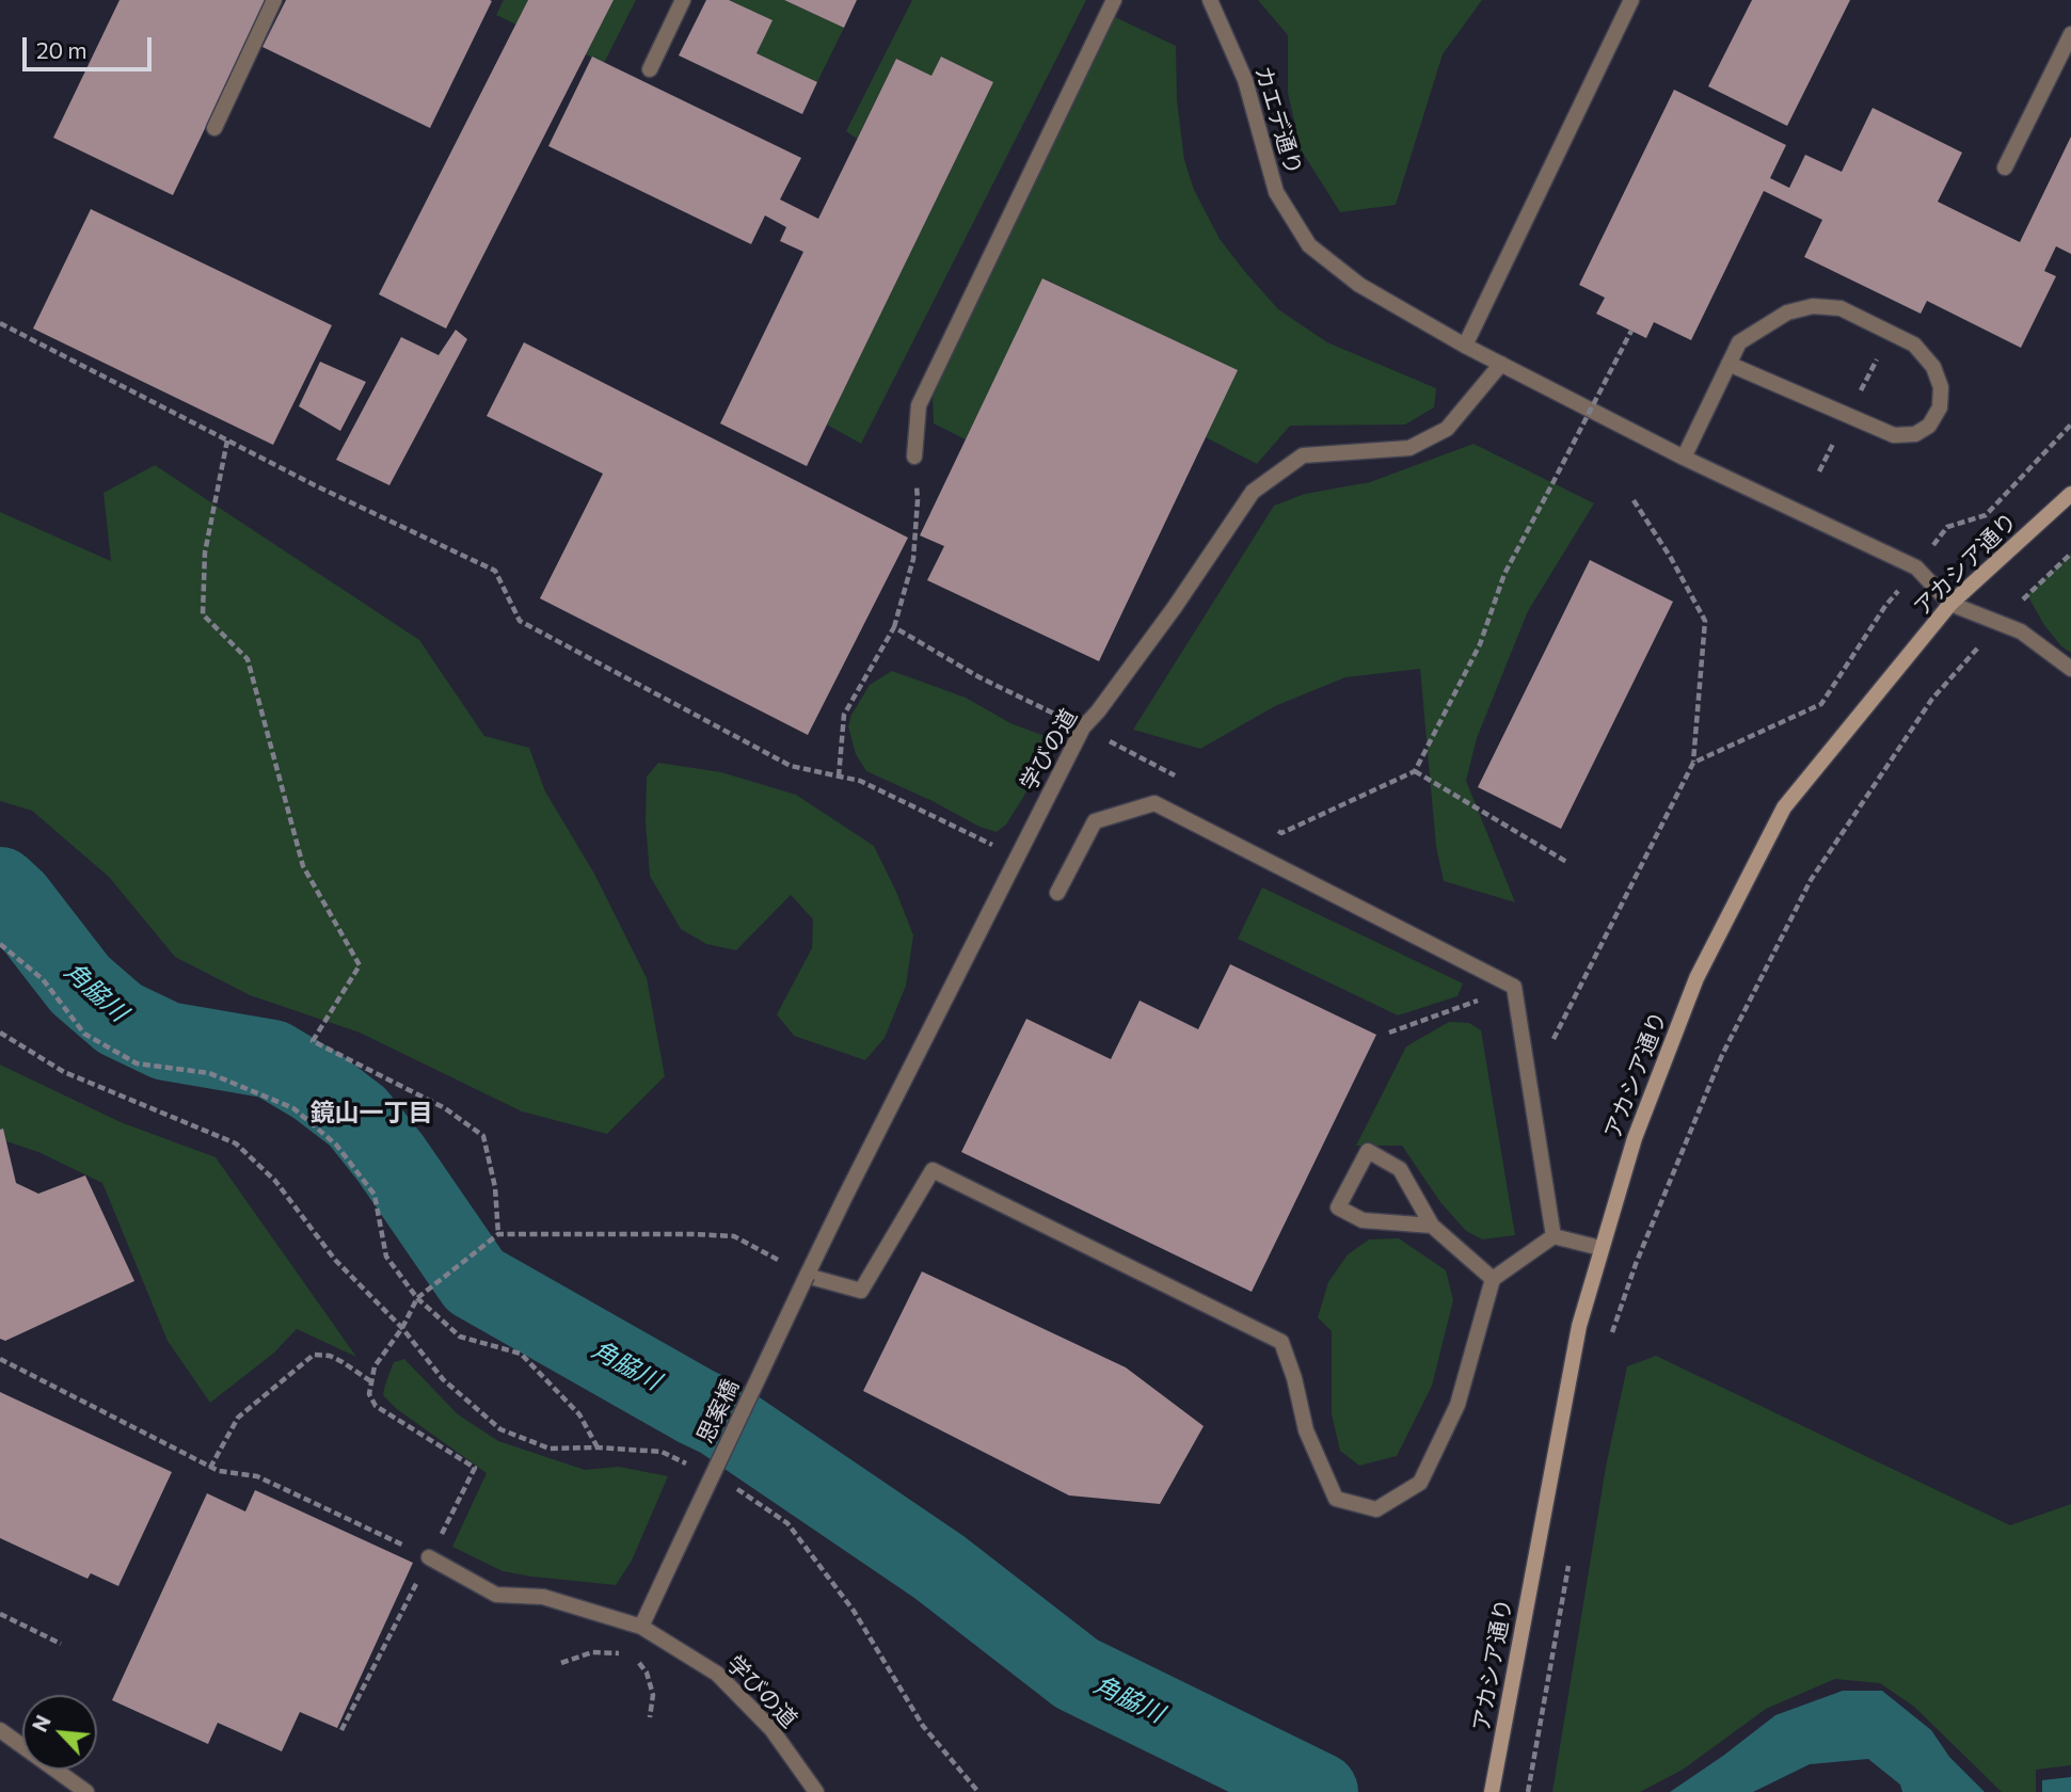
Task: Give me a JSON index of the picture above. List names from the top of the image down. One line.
{"streets":{"street":["カエデ通り","アカシア通り","学びの道","思案橋"]},"crossings":[["カエデ通り","学びの道"],["学びの道","思案橋"]],"districts":["鏡山一丁目"],"water":["角脇川"],"scale_bar":"20 m","north":"top left"}
